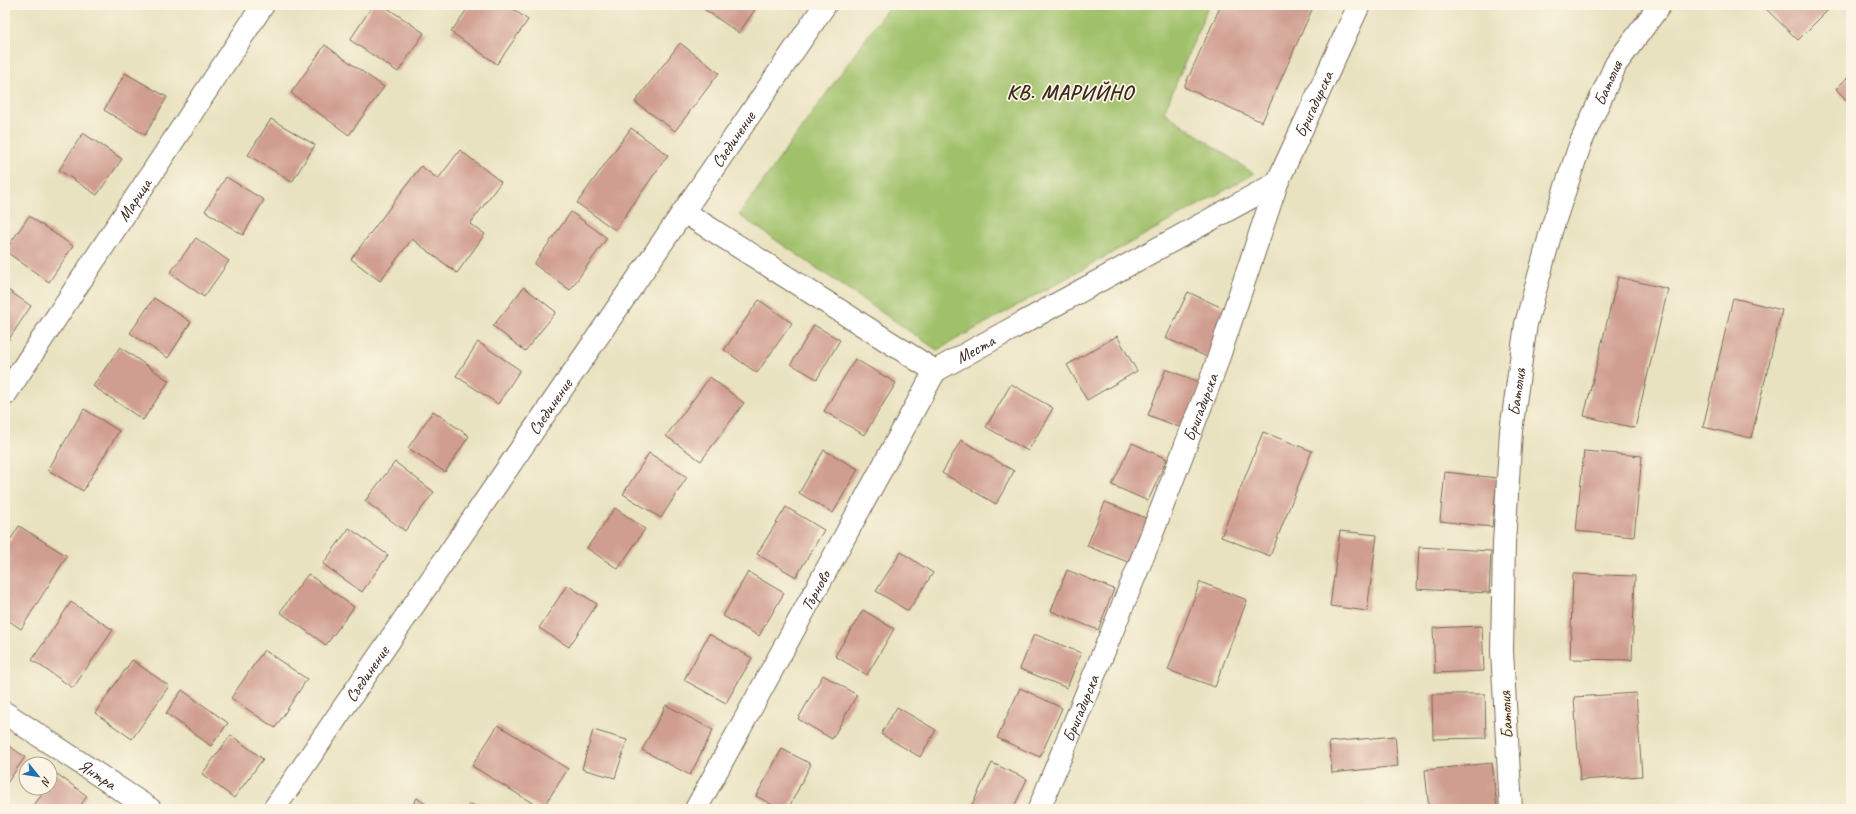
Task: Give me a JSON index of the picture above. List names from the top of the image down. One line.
{"streets":{"street":["Батолия","Бригадирска","Съединение","Марица","Места","Търново","Янтра"]},"crossings":[["Бригадирска","Места"],["Места","Търново"]],"districts":["КВ. МАРИЙНО"],"north":"bottom right"}
